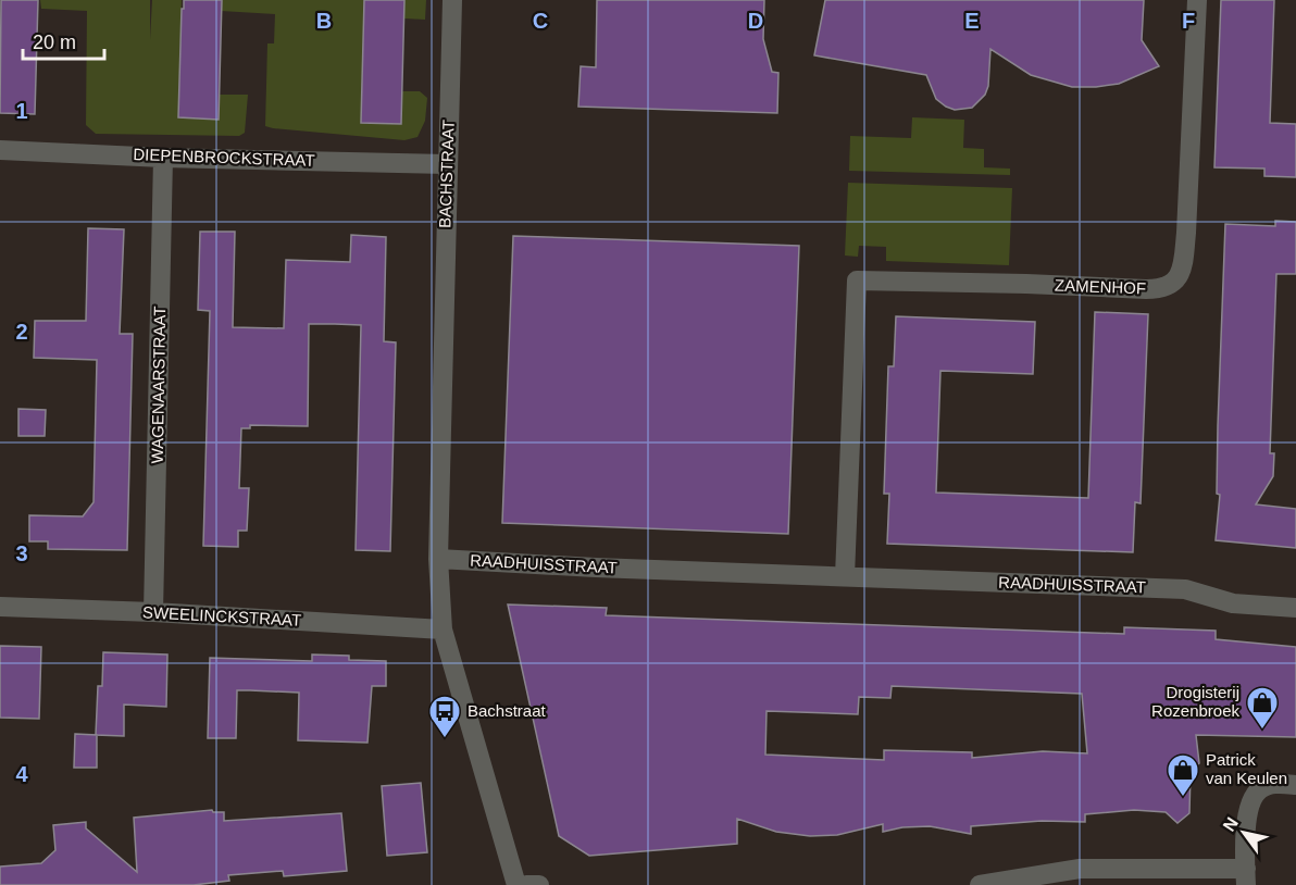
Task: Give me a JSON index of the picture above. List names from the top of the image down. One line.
{"streets":{"street":["DIEPENBROCKSTRAAT","BACHSTRAAT","ZAMENHOF","WAGENAARSTRAAT","RAADHUISSTRAAT","SWEELINCKSTRAAT"]},"crossings":[["DIEPENBROCKSTRAAT","BACHSTRAAT"],["DIEPENBROCKSTRAAT","WAGENAARSTRAAT"],["BACHSTRAAT","RAADHUISSTRAAT"],["BACHSTRAAT","SWEELINCKSTRAAT"],["ZAMENHOF","RAADHUISSTRAAT"],["WAGENAARSTRAAT","SWEELINCKSTRAAT"]],"places":{"shop":["Drogisterij Rozenbroek","Patrick van Keulen"],"bus stop":["Bachstraat"]},"scale_bar":"20 m","north":"top left","grid":{"columns":["B","C","D","E","F"],"rows":["1","2","3","4"]}}
